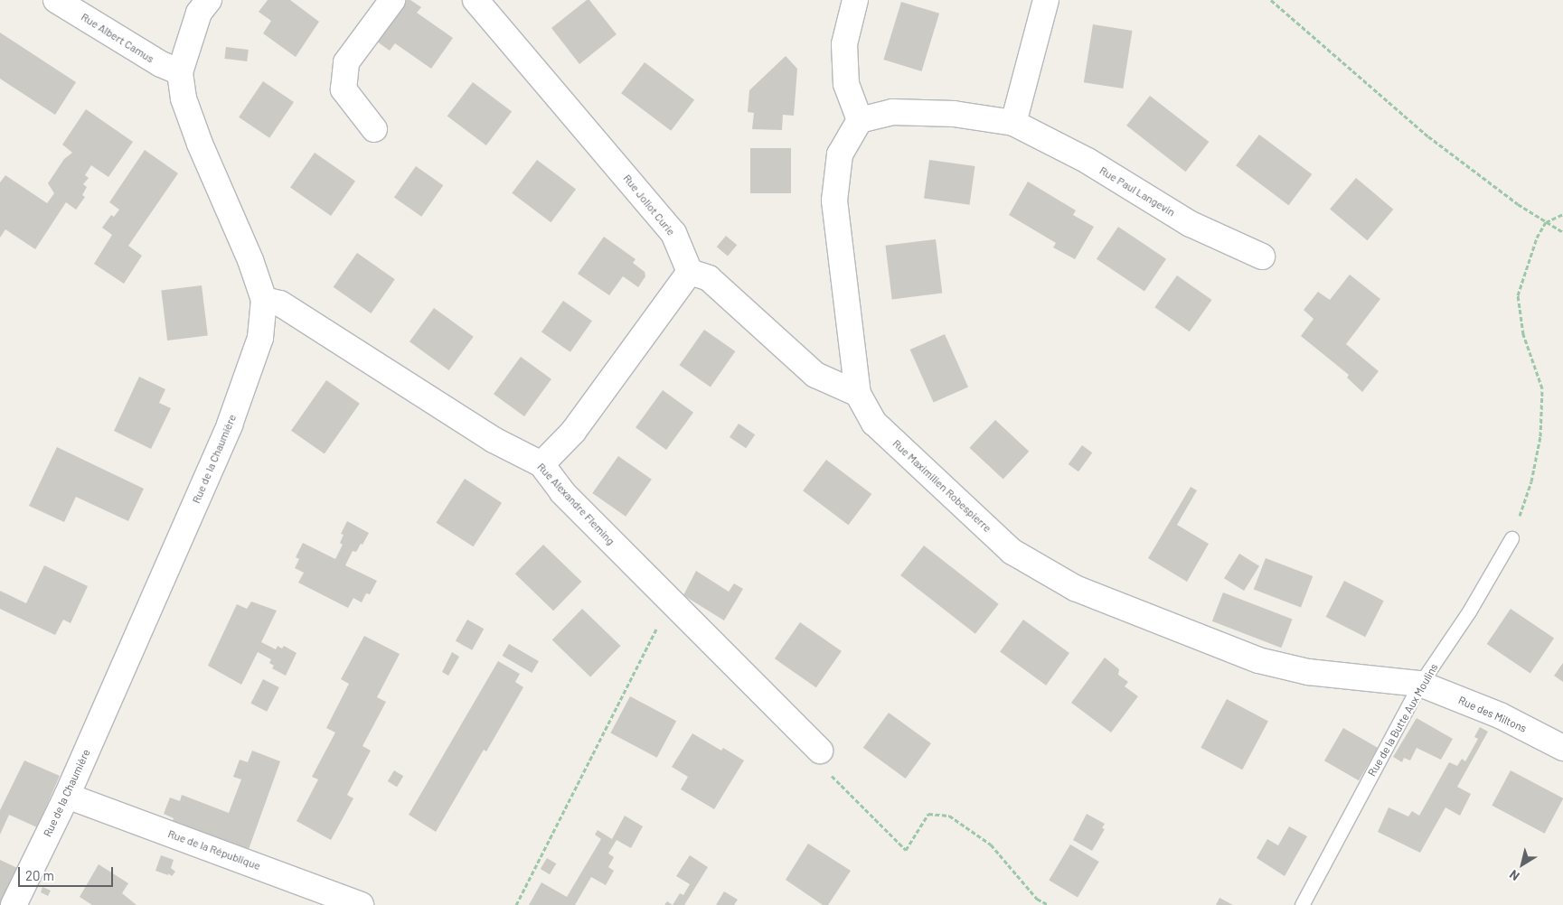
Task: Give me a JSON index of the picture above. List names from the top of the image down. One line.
{"streets":{"street":["Rue Albert Camus","Rue Paul Langevin","Rue Joliot Curie","Rue de la Chaumière","Rue Maximilien Robespierre","Rue Alexandre Fleming","Rue des Miltons","Rue de la République"],"lane":["Rue de la Butte Aux Moulins"]},"crossings":[["Rue Albert Camus","Rue de la Chaumière"],["Rue Paul Langevin","Rue Maximilien Robespierre"],["Rue de la Chaumière","Rue Alexandre Fleming"],["Rue de la Chaumière","Rue de la République"],["Rue Maximilien Robespierre","Rue des Miltons"],["Rue Maximilien Robespierre","Rue de la Butte Aux Moulins"],["Rue des Miltons","Rue de la Butte Aux Moulins"]],"scale_bar":"20 m","north":"bottom left"}
